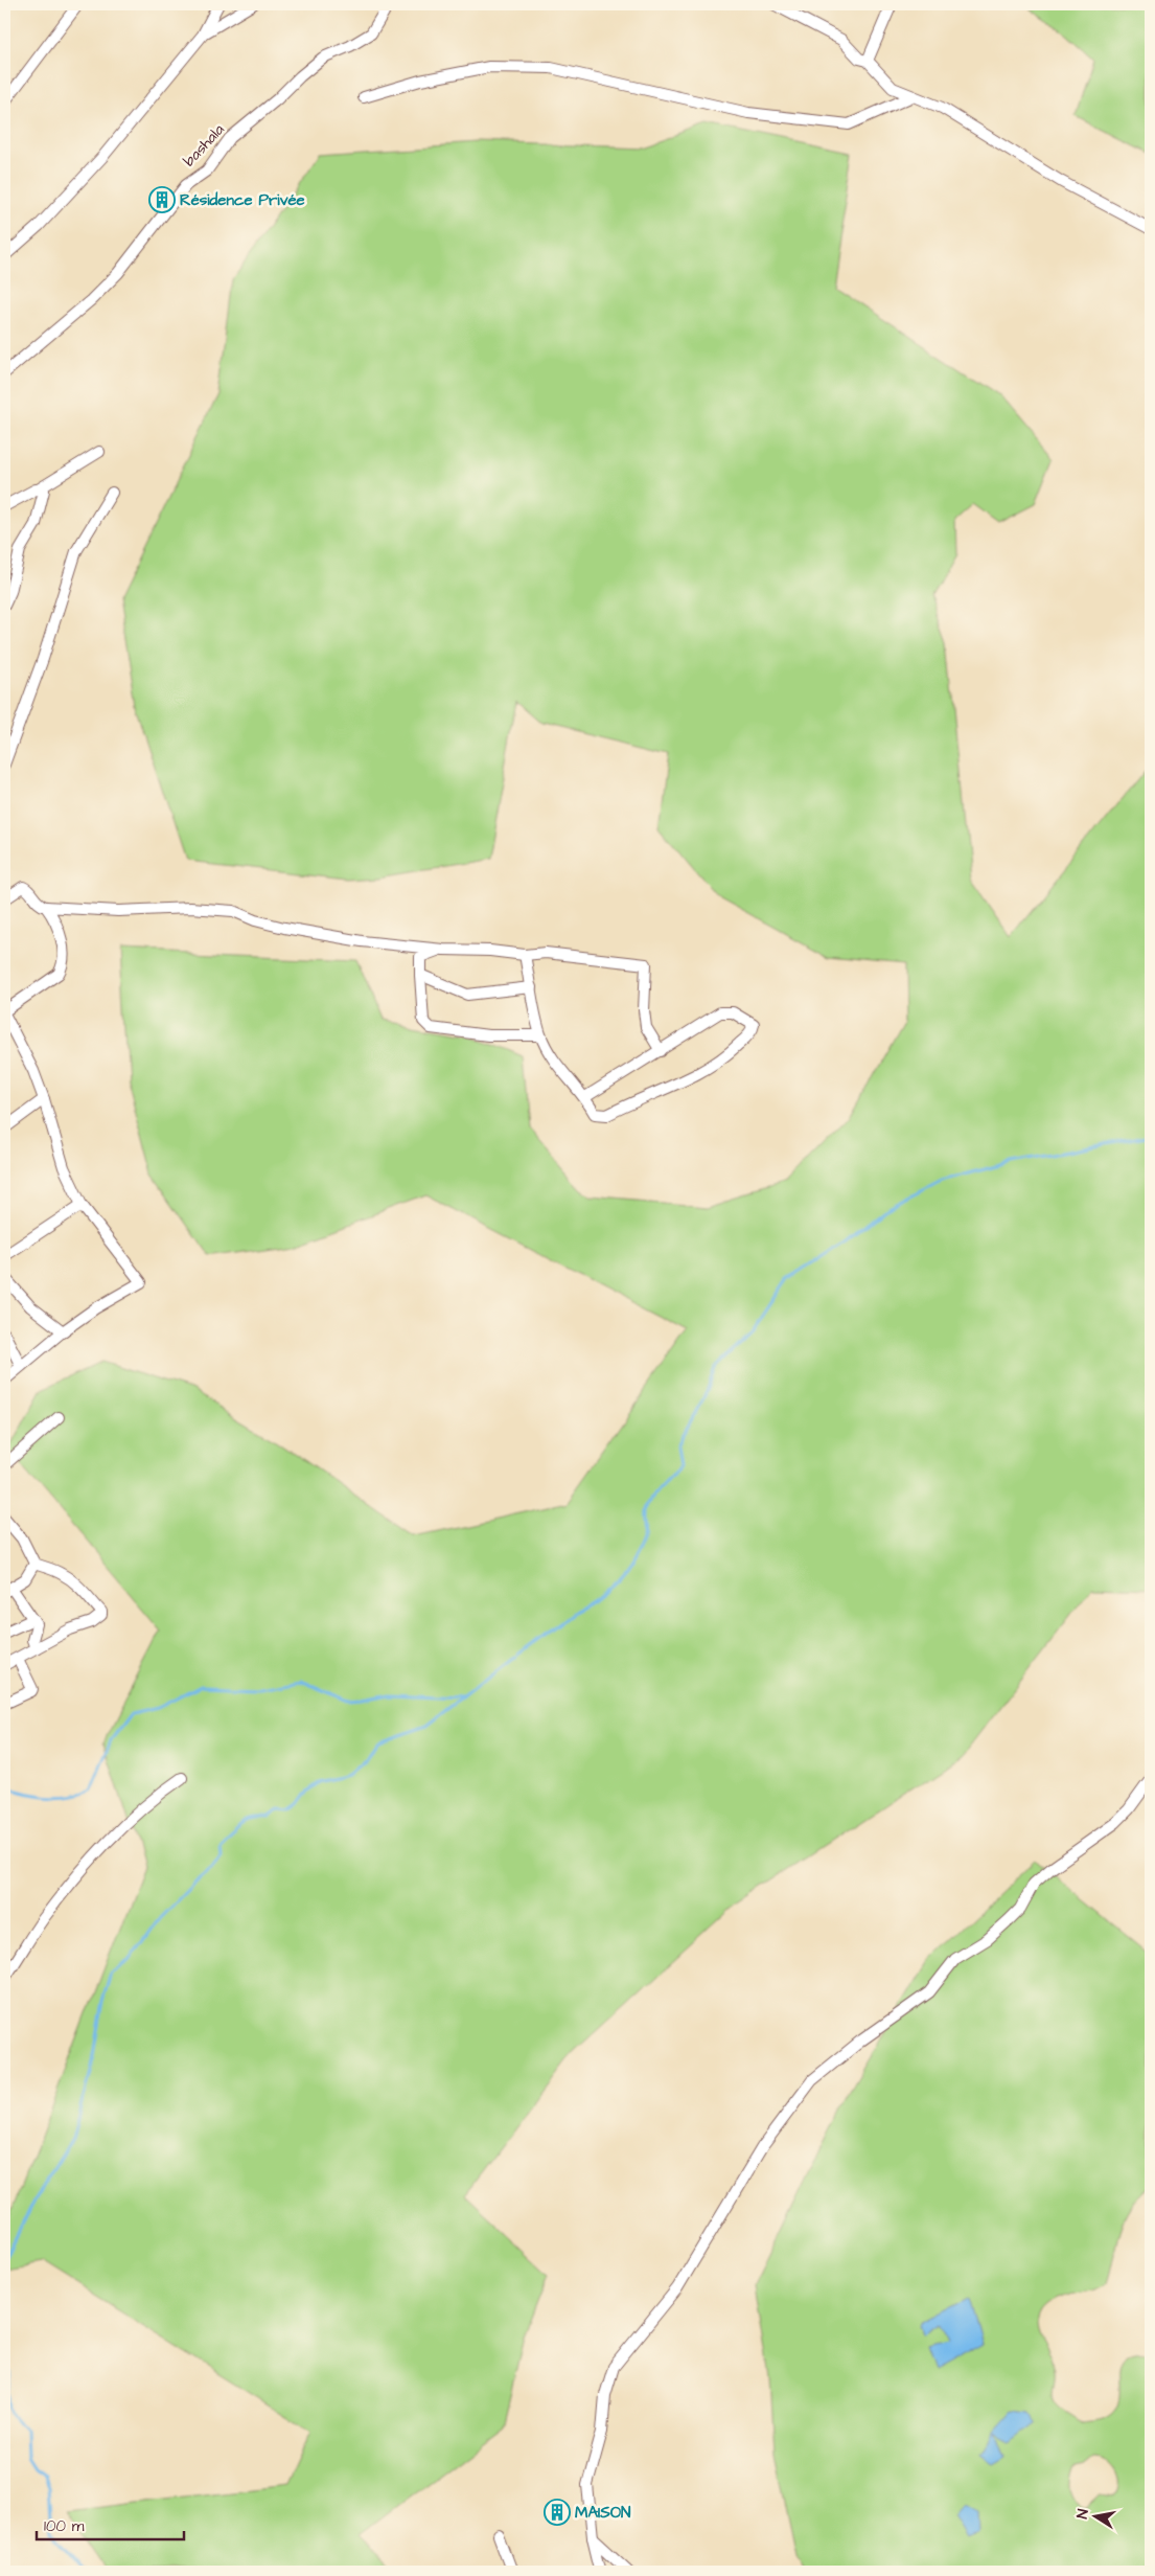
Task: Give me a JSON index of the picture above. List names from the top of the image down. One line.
{"streets":{"street":["bashala"]},"places":{"building":["Résidence Privée","MAISON"]},"scale_bar":"100 m","north":"left"}
